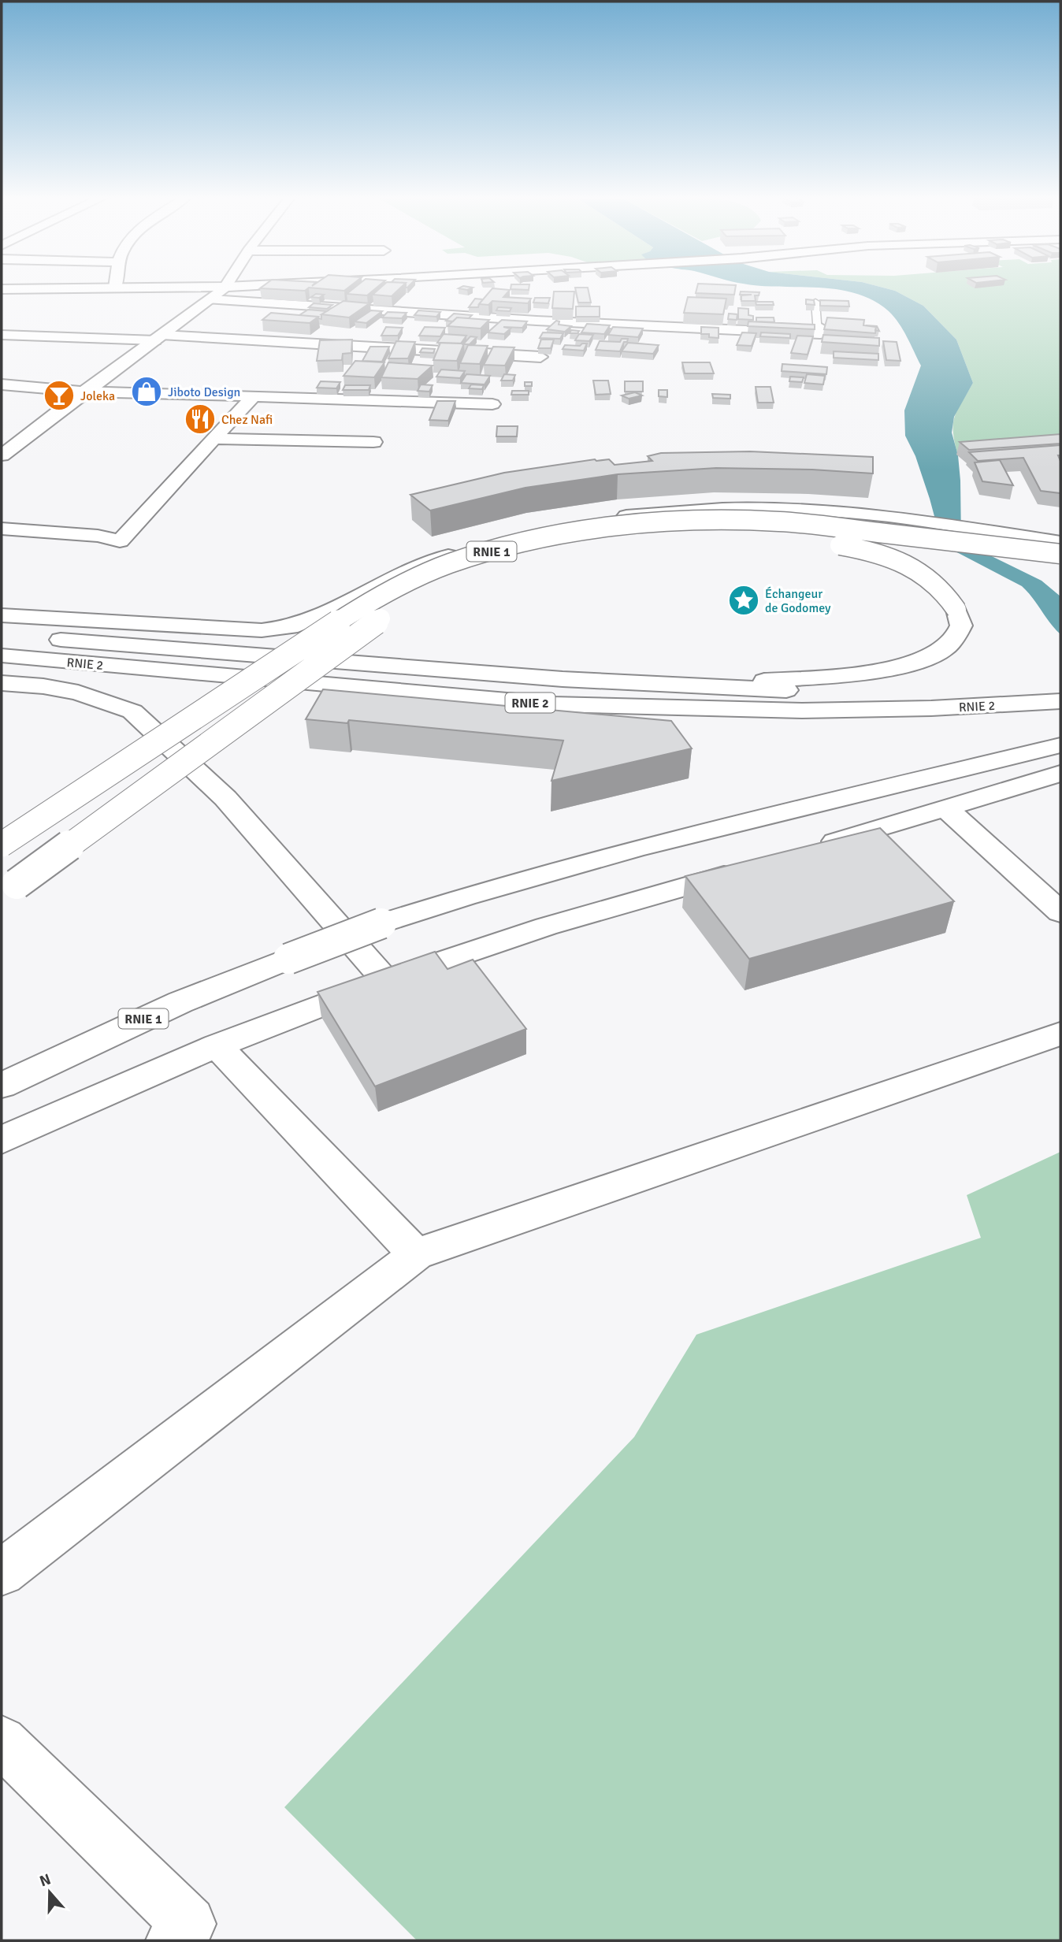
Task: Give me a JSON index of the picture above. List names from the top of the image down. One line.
{"streets":{"main road":["RNIE 1","RNIE 2"]},"places":{"shop":["Jiboto Design"],"bar":["Joleka"],"restaurant":["Chez Nafi"],"place":["Échangeur de Godomey"]},"north":"top"}
